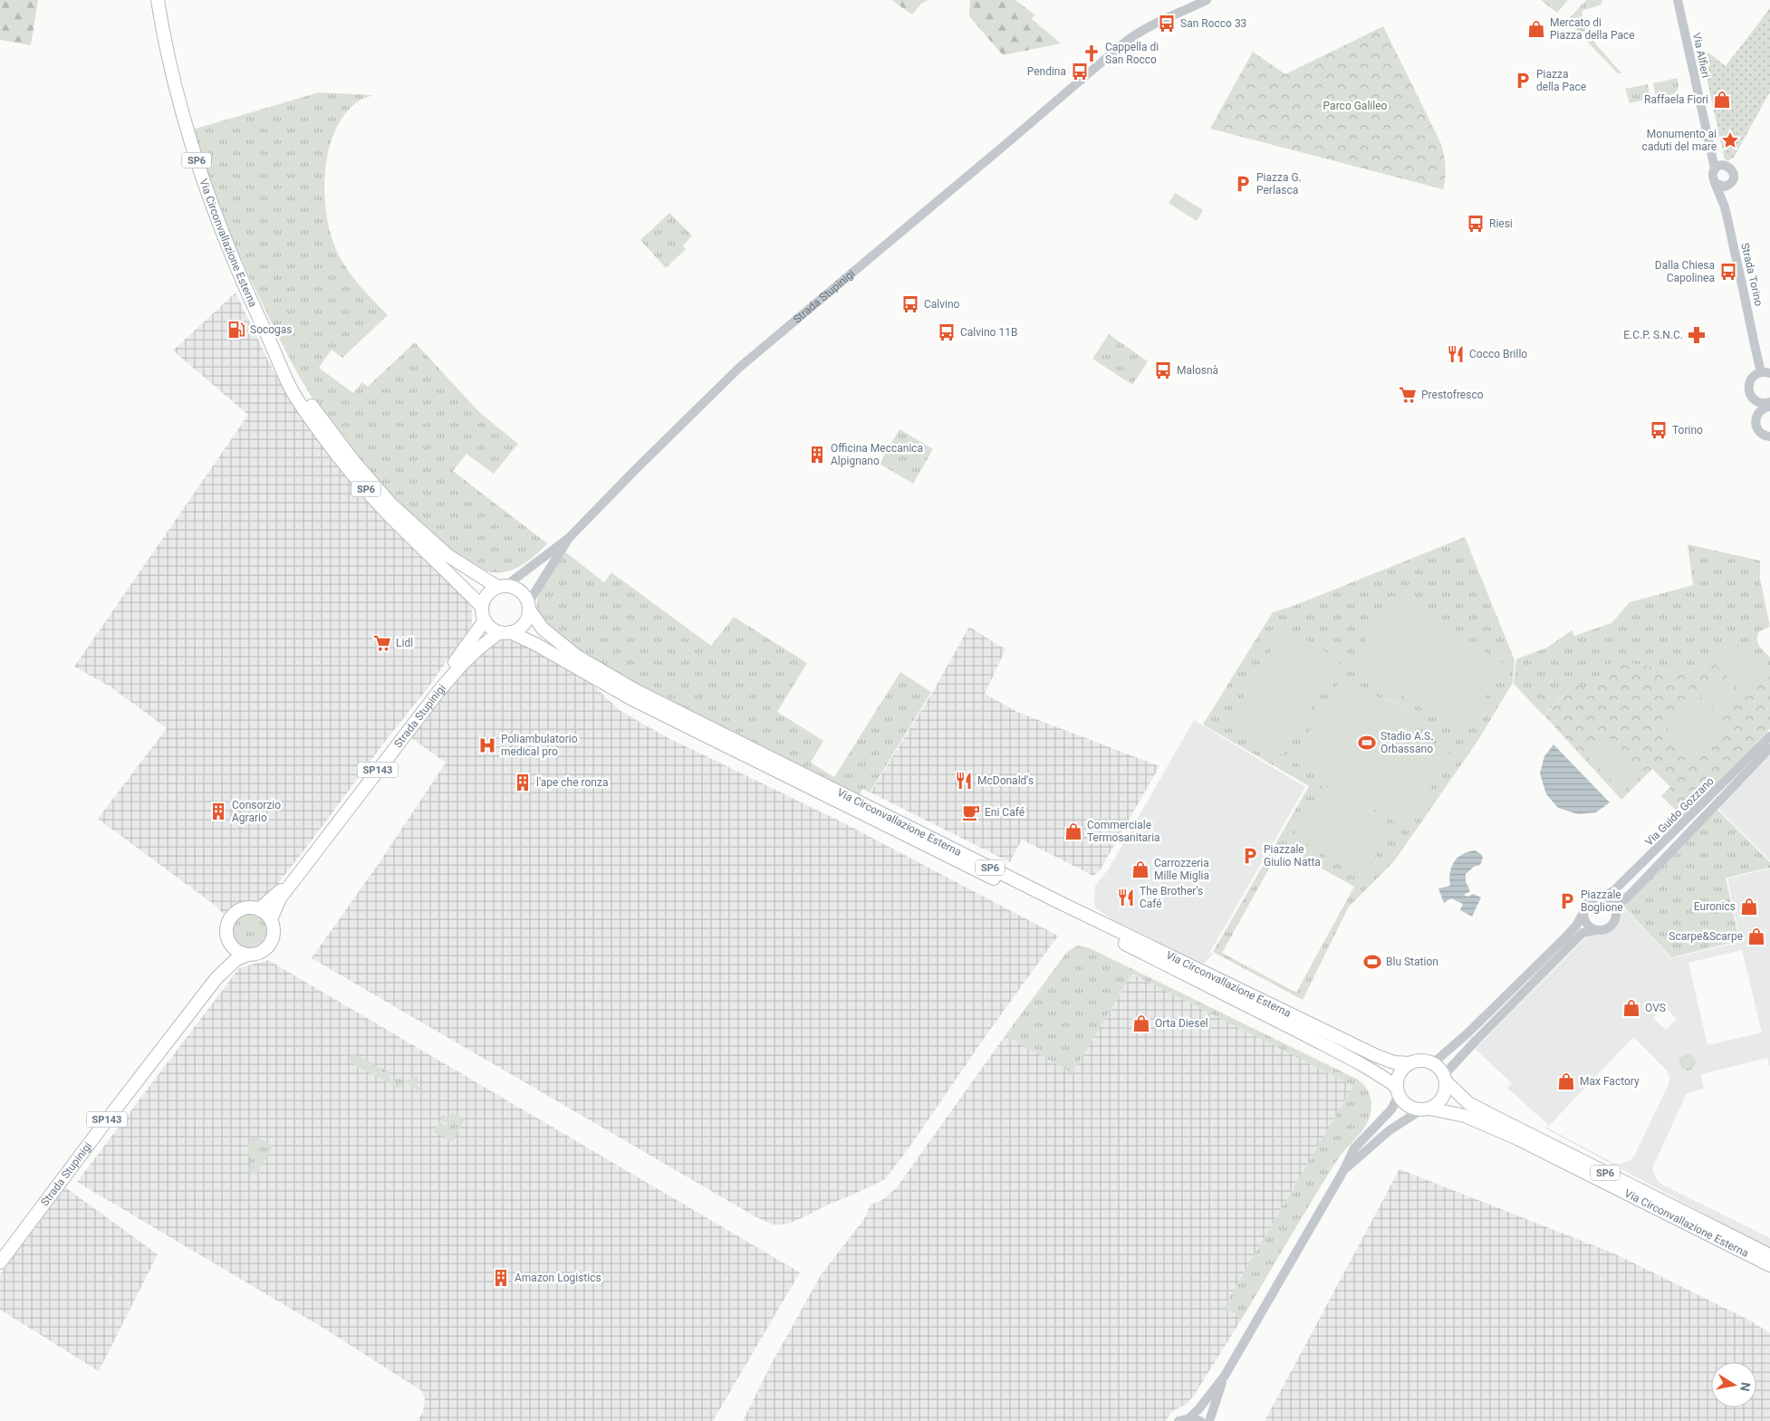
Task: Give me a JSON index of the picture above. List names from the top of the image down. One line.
{"streets":{"main road":["SP6","Via Circonvallazione Esterna","Strada Stupinigi","SP143"],"street":["Via Alfieri","Strada Torino","Via Guido Gozzano"]},"crossings":[["Via Alfieri","Strada Torino"],["Via Circonvallazione Esterna","Strada Stupinigi"]],"parks":["Parco Galileo"],"places":{"bus stop":["San Rocco 33","Pendina","Riesi","Dalla Chiesa Capolinea","Calvino","Calvino 11B","Malosnà","Torino"],"shop":["Mercato di Piazza della Pace","Raffaela Fiori","Commerciale Termosanitaria","Carrozzeria Mille Miglia","Euronics","Scarpe&Scarpe","OVS","Orta Diesel","Max Factory"],"church":["Cappella di San Rocco"],"parking":["Piazza della Pace","Piazza G. Perlasca","Piazzale Giulio Natta","Piazzale Boglione"],"place":["Monumento ai caduti del mare"],"fuel station":["Socogas"],"pharmacy":["E.C.P. S.N.C."],"restaurant":["Cocco Brillo","McDonald's","The Brother's Café"],"supermarket":["Prestofresco","Lidl"],"building":["Officina Meccanica Alpignano","l'ape che ronza","Consorzio Agrario","Amazon Logistics"],"sports":["Stadio A.S. Orbassano","Blu Station"],"hospital":["Poliambulatorio medical pro"],"cafe":["Eni Café"]},"north":"right"}
